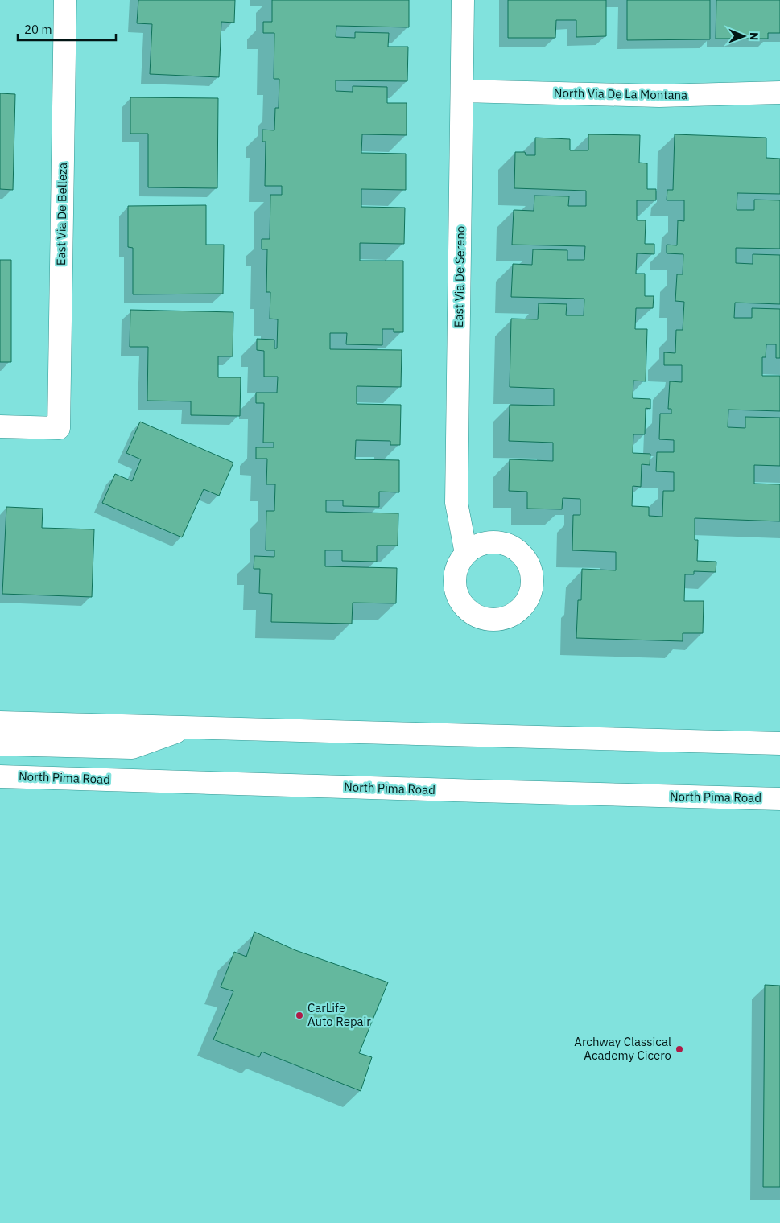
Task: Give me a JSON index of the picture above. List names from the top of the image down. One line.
{"streets":{"main road":["North Via De La Montana","East Via De Belleza","East Via De Sereno","North Pima Road"]},"crossings":[["North Via De La Montana","East Via De Sereno"]],"places":["CarLife Auto Repair","Archway Classical Academy Cicero"],"scale_bar":"20 m","north":"right"}
